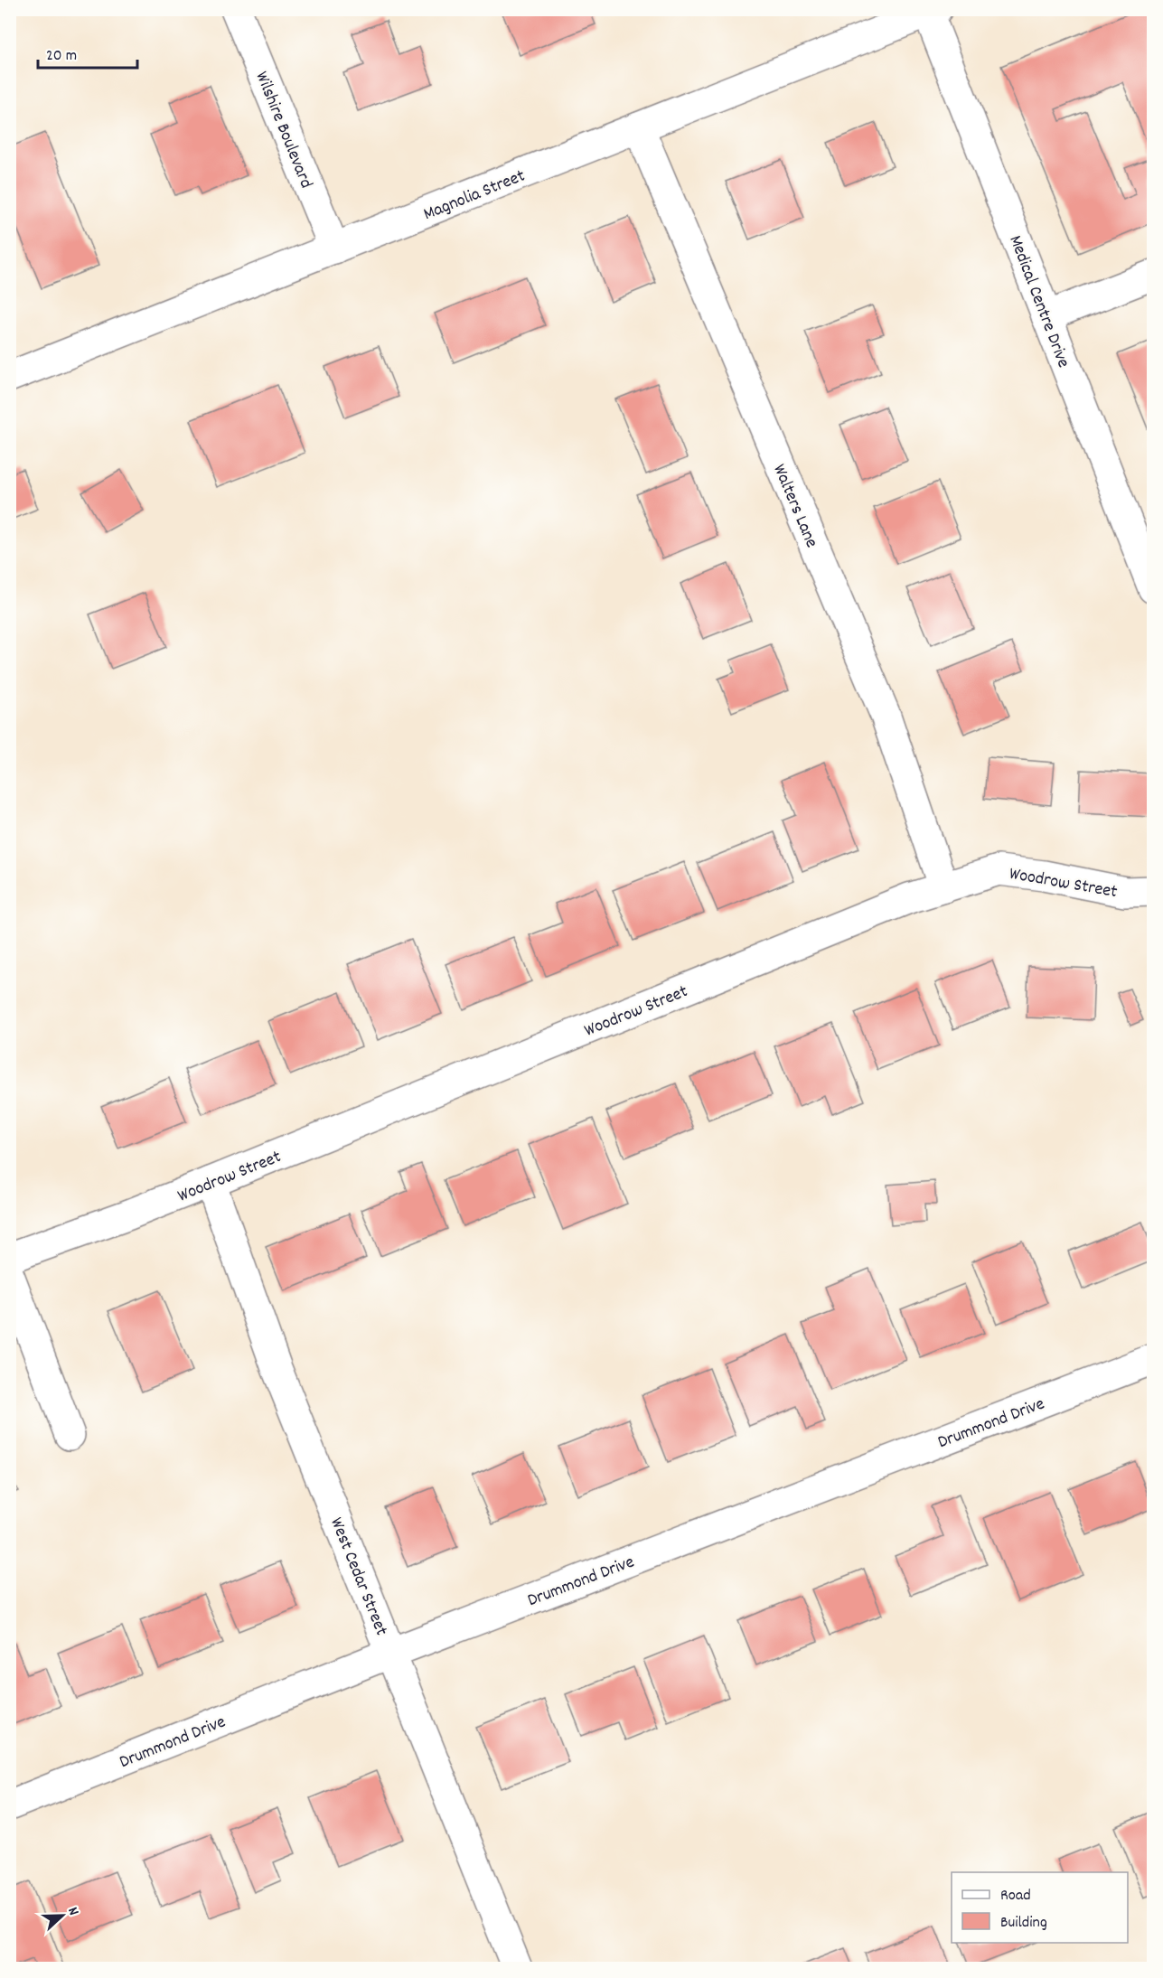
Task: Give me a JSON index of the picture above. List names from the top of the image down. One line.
{"streets":{"street":["Wilshire Boulevard","Magnolia Street","Medical Centre Drive","Walters Lane","Woodrow Street","Drummond Drive","West Cedar Street"]},"crossings":[["Wilshire Boulevard","Magnolia Street"],["Magnolia Street","Medical Centre Drive"],["Magnolia Street","Walters Lane"],["Walters Lane","Woodrow Street"],["Woodrow Street","West Cedar Street"],["Drummond Drive","West Cedar Street"]],"legend":["Road","Building"],"scale_bar":"20 m","north":"right"}
